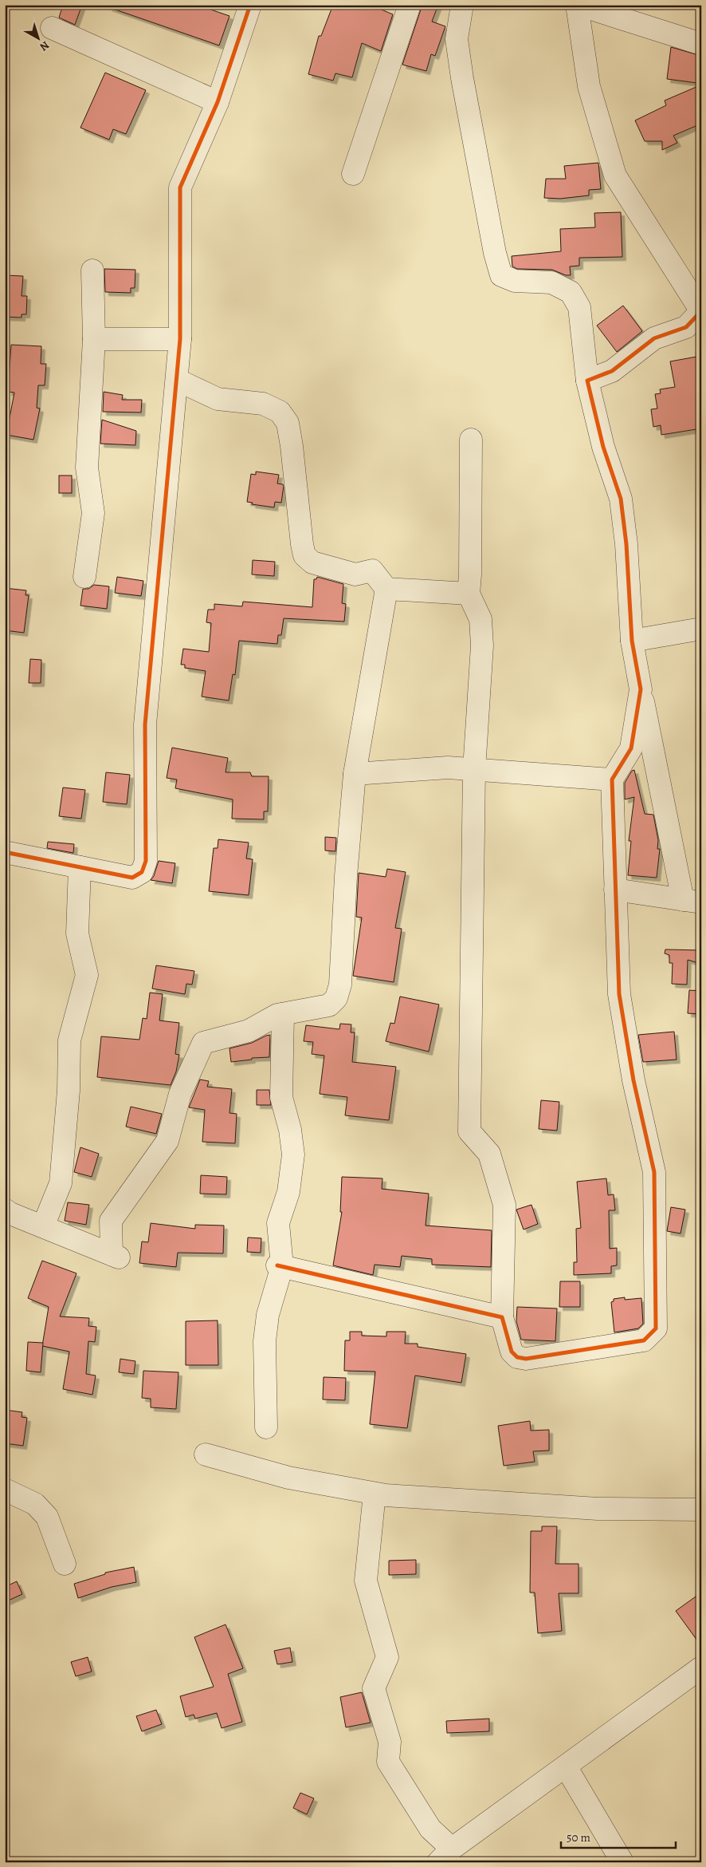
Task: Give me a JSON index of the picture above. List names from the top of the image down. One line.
{"scale_bar":"50 m","north":"bottom right"}
